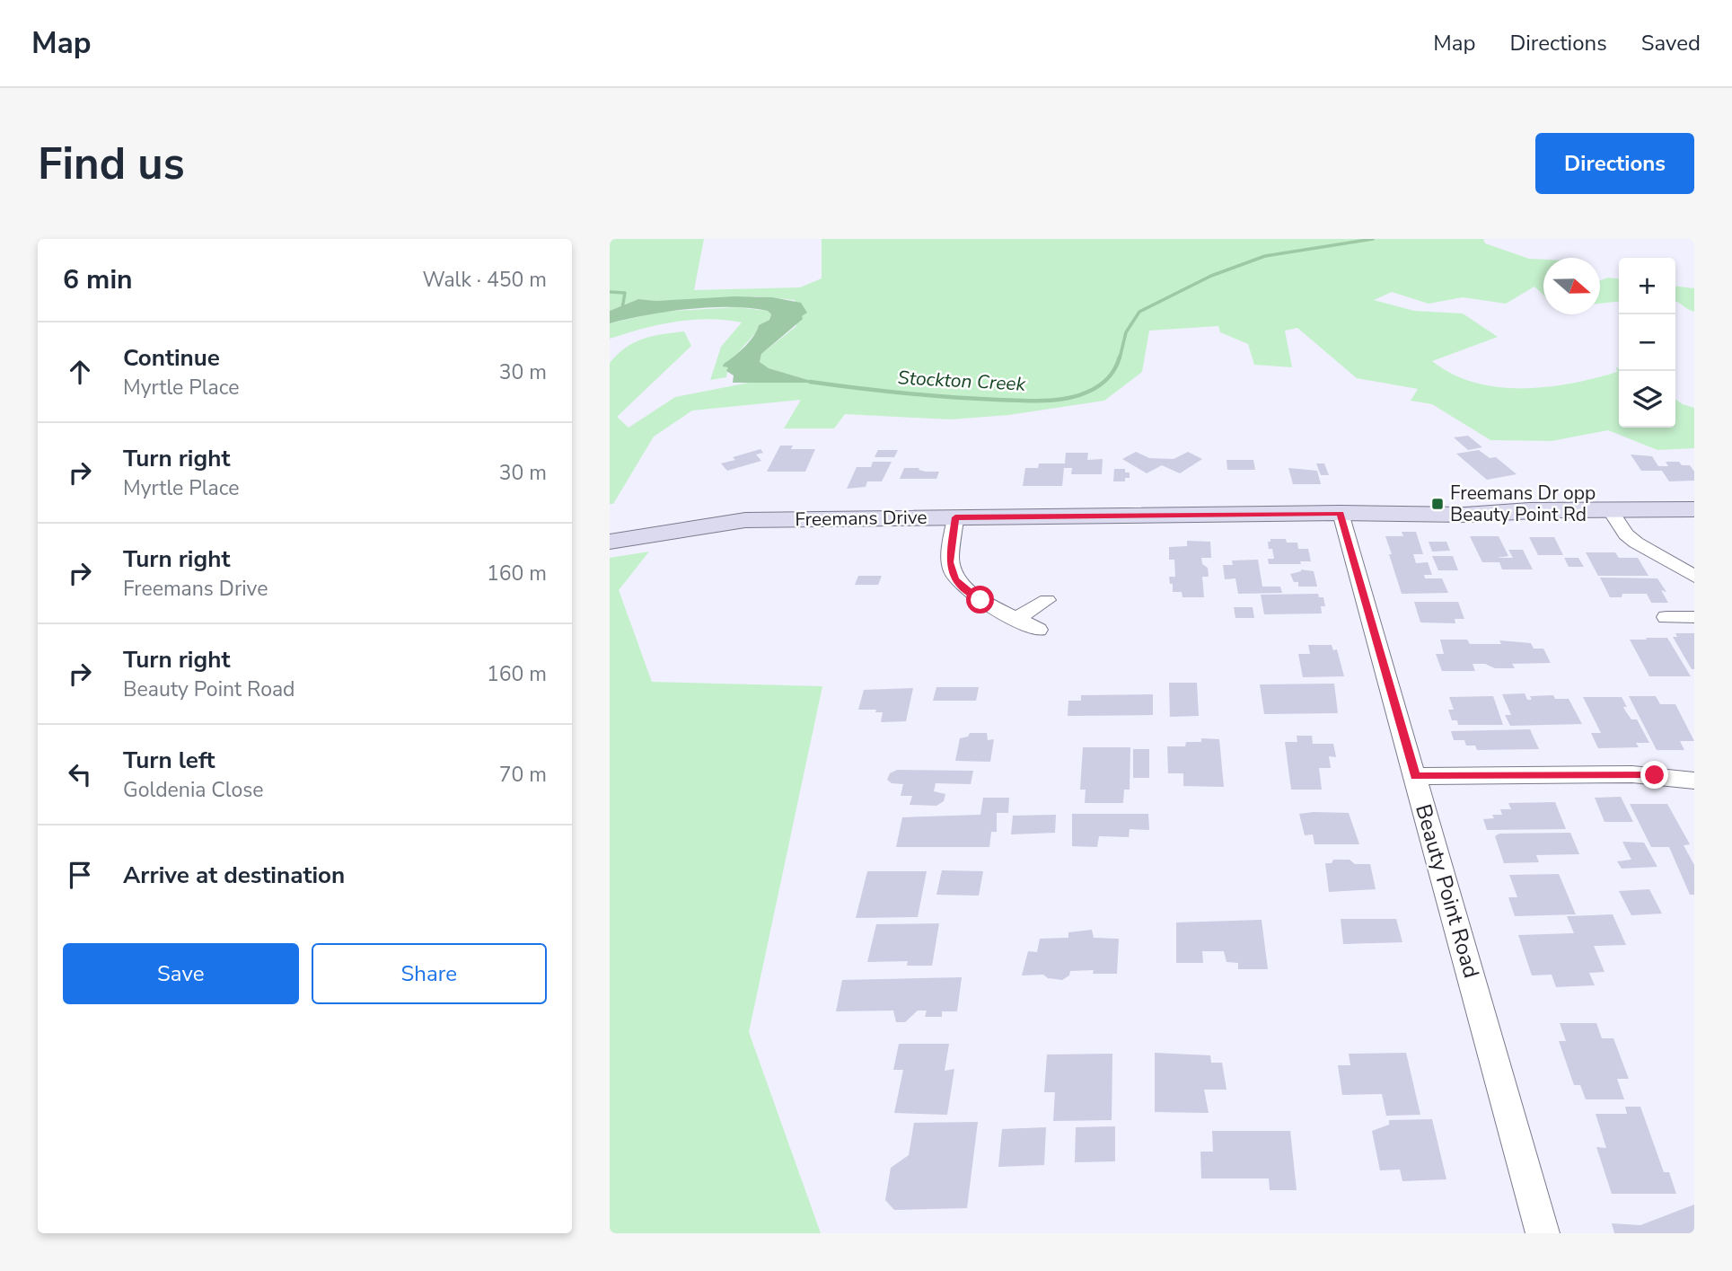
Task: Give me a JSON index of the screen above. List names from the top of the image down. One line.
{"streets":{"main road":["Freemans Drive"],"street":["Beauty Point Road"]},"crossings":[["Freemans Drive","Beauty Point Road"]],"water":["Stockton Creek"],"places":{"transit":["Freemans Dr opp Beauty Point Rd"]},"north":"right","page":{"header":"Map","nav":["Map","Directions","Saved"],"buttons":["Directions",["Save","Share"]],"title":"Find us","heading":["6 min","Walk · 450 m"],"map_buttons":["+","−"],"list":[["Continue","Myrtle Place","30 m"],["Turn right","Myrtle Place","30 m"],["Turn right","Freemans Drive","160 m"],["Turn right","Beauty Point Road","160 m"],["Turn left","Goldenia Close","70 m"],"Arrive at destination"]}}
